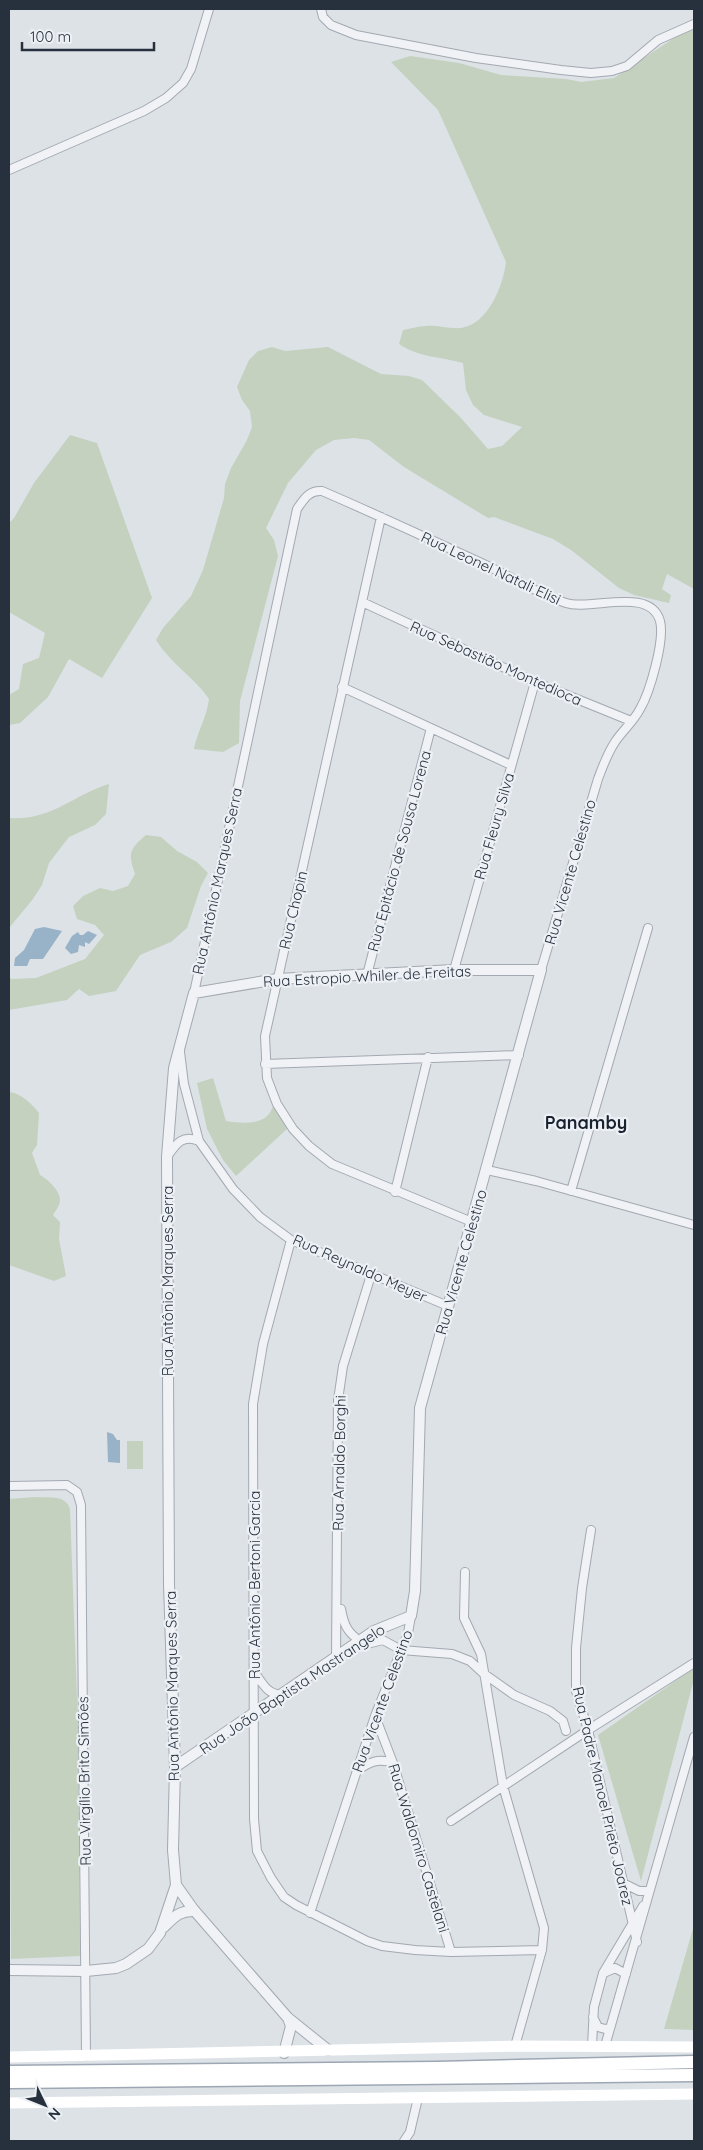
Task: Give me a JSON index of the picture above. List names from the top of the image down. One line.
{"streets":{"street":["Rua Leonel Natali Elisi","Rua Sebastião Montedioca","Rua Fleury Silva","Rua Epitácio de Sousa Lorena","Rua Vicente Celestino","Rua Antônio Marques Serra","Rua Chopin","Rua Estropio Whiler de Freitas","Rua Reynaldo Meyer","Rua Arnaldo Borghi","Rua Antônio Bertoni Garcia","Rua João Baptista Mastrangelo","Rua Virgílio Brito Simões","Rua Padre Manoel Prieto Joarez","Rua Waldomiro Castelani"]},"crossings":[["Rua Leonel Natali Elisi","Rua Vicente Celestino"],["Rua Leonel Natali Elisi","Rua Antônio Marques Serra"],["Rua Leonel Natali Elisi","Rua Chopin"],["Rua Sebastião Montedioca","Rua Fleury Silva"],["Rua Sebastião Montedioca","Rua Vicente Celestino"],["Rua Sebastião Montedioca","Rua Chopin"],["Rua Fleury Silva","Rua Estropio Whiler de Freitas"],["Rua Epitácio de Sousa Lorena","Rua Estropio Whiler de Freitas"],["Rua Vicente Celestino","Rua Chopin"],["Rua Vicente Celestino","Rua Estropio Whiler de Freitas"],["Rua Vicente Celestino","Rua Reynaldo Meyer"],["Rua Vicente Celestino","Rua Antônio Bertoni Garcia"],["Rua Vicente Celestino","Rua João Baptista Mastrangelo"],["Rua Vicente Celestino","Rua Waldomiro Castelani"],["Rua Antônio Marques Serra","Rua Estropio Whiler de Freitas"],["Rua Antônio Marques Serra","Rua Reynaldo Meyer"],["Rua Antônio Marques Serra","Rua João Baptista Mastrangelo"],["Rua Antônio Marques Serra","Rua Virgílio Brito Simões"],["Rua Chopin","Rua Estropio Whiler de Freitas"],["Rua Reynaldo Meyer","Rua Arnaldo Borghi"],["Rua Reynaldo Meyer","Rua Antônio Bertoni Garcia"],["Rua Arnaldo Borghi","Rua João Baptista Mastrangelo"],["Rua Antônio Bertoni Garcia","Rua João Baptista Mastrangelo"],["Rua Antônio Bertoni Garcia","Rua Waldomiro Castelani"]],"districts":["Panamby"],"scale_bar":"100 m","north":"bottom right"}
